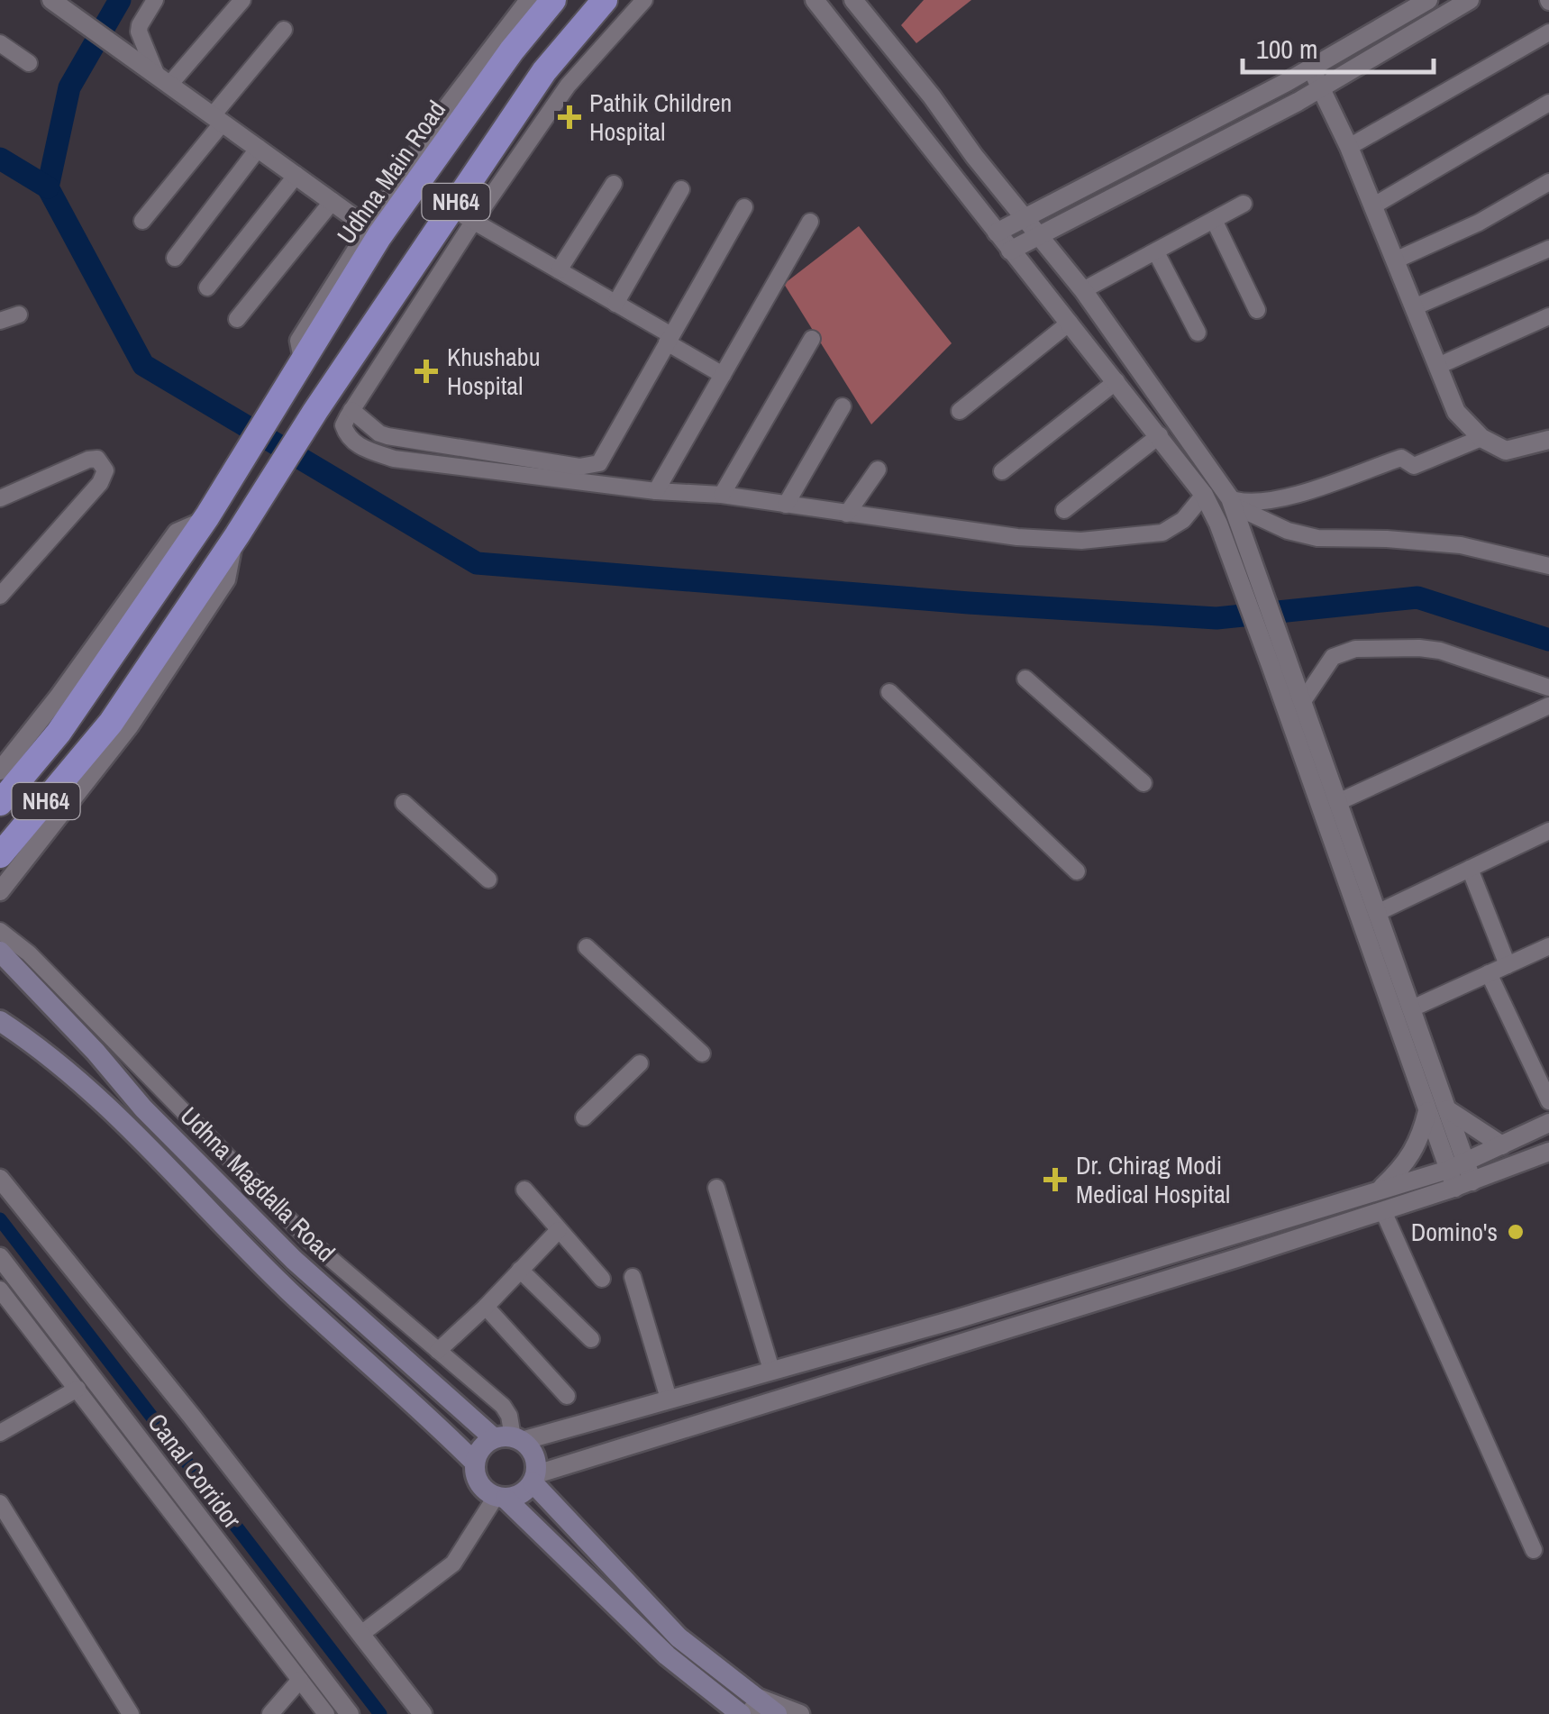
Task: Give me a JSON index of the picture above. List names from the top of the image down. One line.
{"streets":{"highway":["Udhna Main Road","NH64"],"main road":["Udhna Magdalla Road"],"street":["Canal Corridor"]},"crossings":[["Udhna Main Road","NH64"]],"places":{"health":["Pathik Children Hospital","Khushabu Hospital","Dr. Chirag Modi Medical Hospital"],"other":["Domino's"]},"scale_bar":"100 m"}
